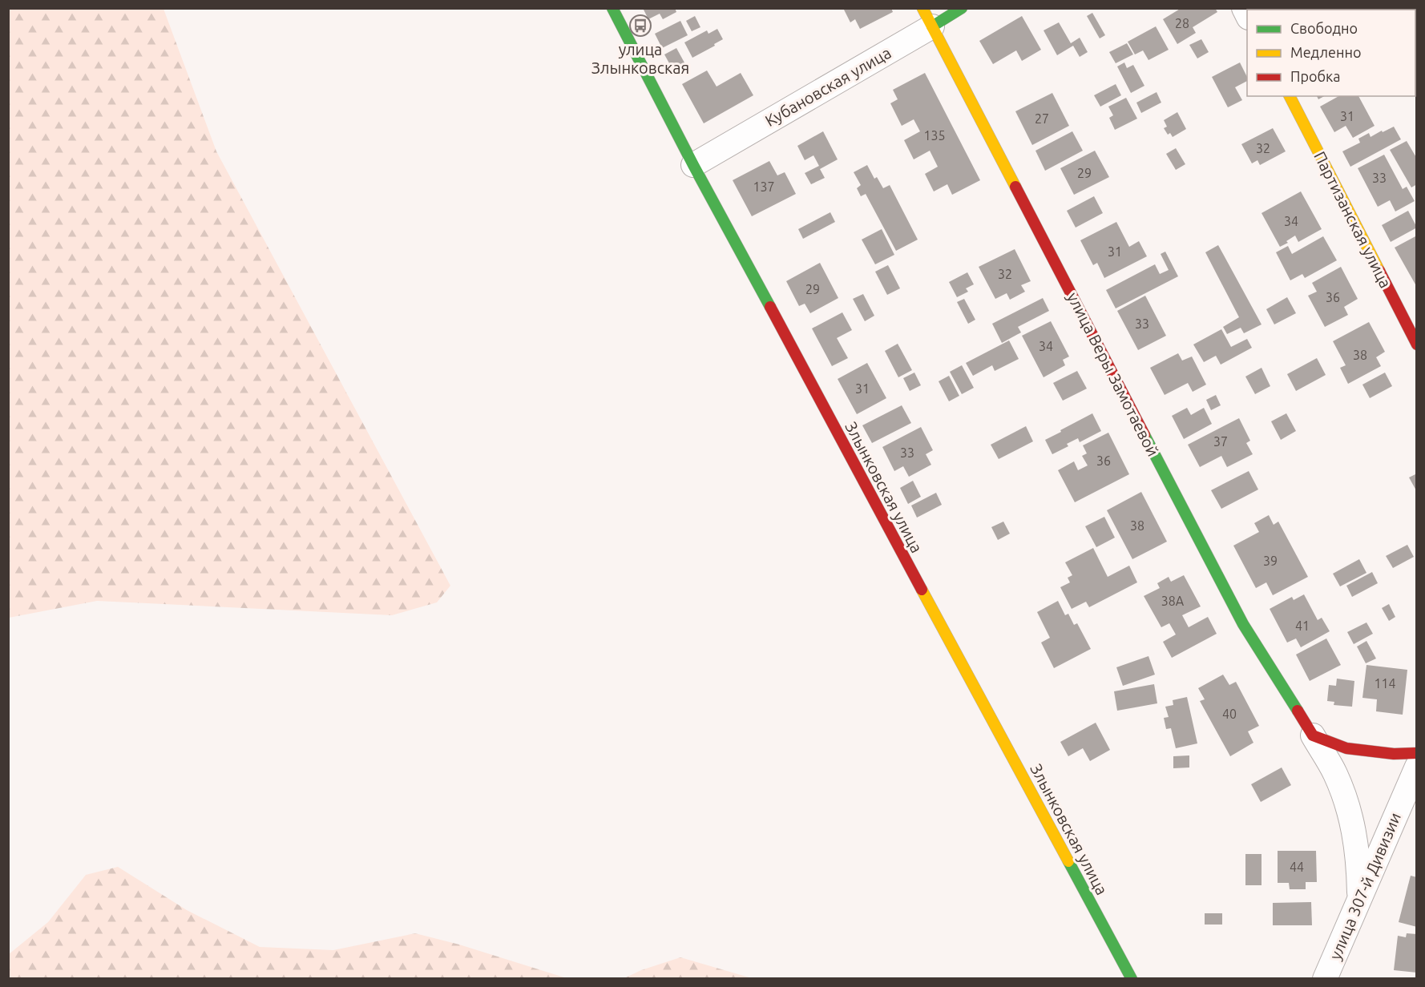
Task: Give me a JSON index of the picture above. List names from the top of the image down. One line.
{"streets":{"street":["Кубановская улица","Партизанская улица","улица Веры Замотаевой","Злынковская улица","улица 307-й Дивизии"]},"crossings":[["Кубановская улица","улица Веры Замотаевой"],["Кубановская улица","Злынковская улица"],["улица Веры Замотаевой","улица 307-й Дивизии"]],"places":{"bus stop":["улица Злынковская"]},"house_numbers":["28","31","27","135","32","29","33","137","34","31","32","29","36","33","34","38","31","37","33","36","38","39","38А","41","114","40","44"],"legend":["Свободно","Медленно","Пробка"]}
